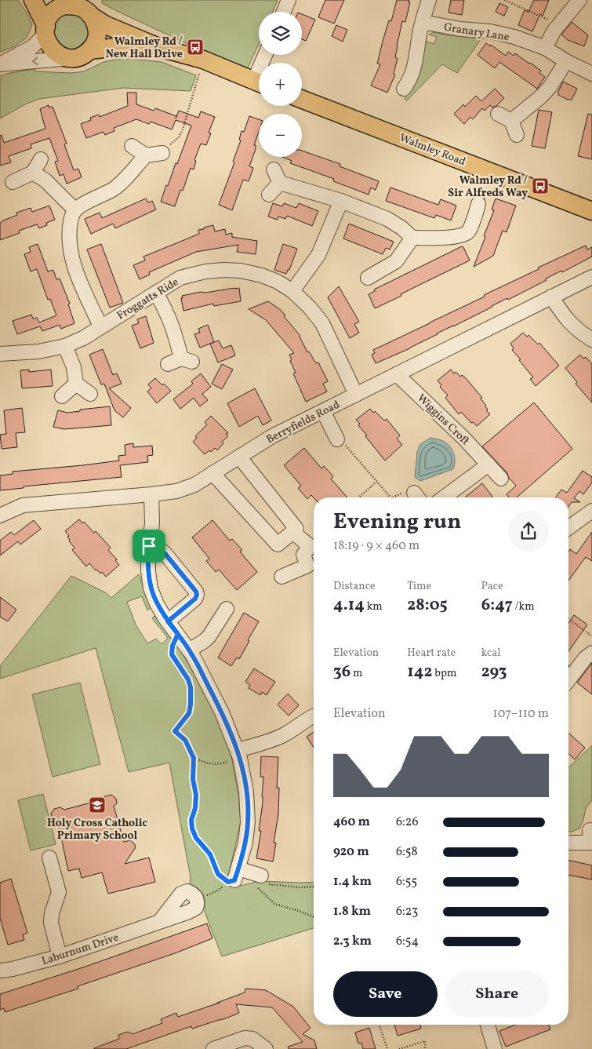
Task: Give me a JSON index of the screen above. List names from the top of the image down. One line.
{"streets":{"main road":["Walmley Road"],"street":["Granary Lane","Froggatts Ride","Wiggins Croft","Berryfields Road","Laburnum Drive"]},"crossings":[["Froggatts Ride","Berryfields Road"],["Wiggins Croft","Berryfields Road"]],"places":{"bus stop":["Walmley Rd / New Hall Drive","Walmley Rd / Sir Alfreds Way"],"school or university":["Holy Cross Catholic Primary School"]},"page":{"map_buttons":["+","−"],"heading":["Evening run","18:19 · 9 × 460 m"],"stats":[["Distance","4.14 km"],["Time","28:05"],["Pace","6:47 /km"],["Elevation","36 m"],["Heart rate","142 bpm"],["kcal","293"]],"chart":["Elevation","107–110 m"],"list":[{"name":"460 m","note":"6:26"},{"name":"920 m","note":"6:58"},{"name":"1.4 km","note":"6:55"},{"name":"1.8 km","note":"6:23"},{"name":"2.3 km","note":"6:54"}],"buttons":["Save","Share"]}}
